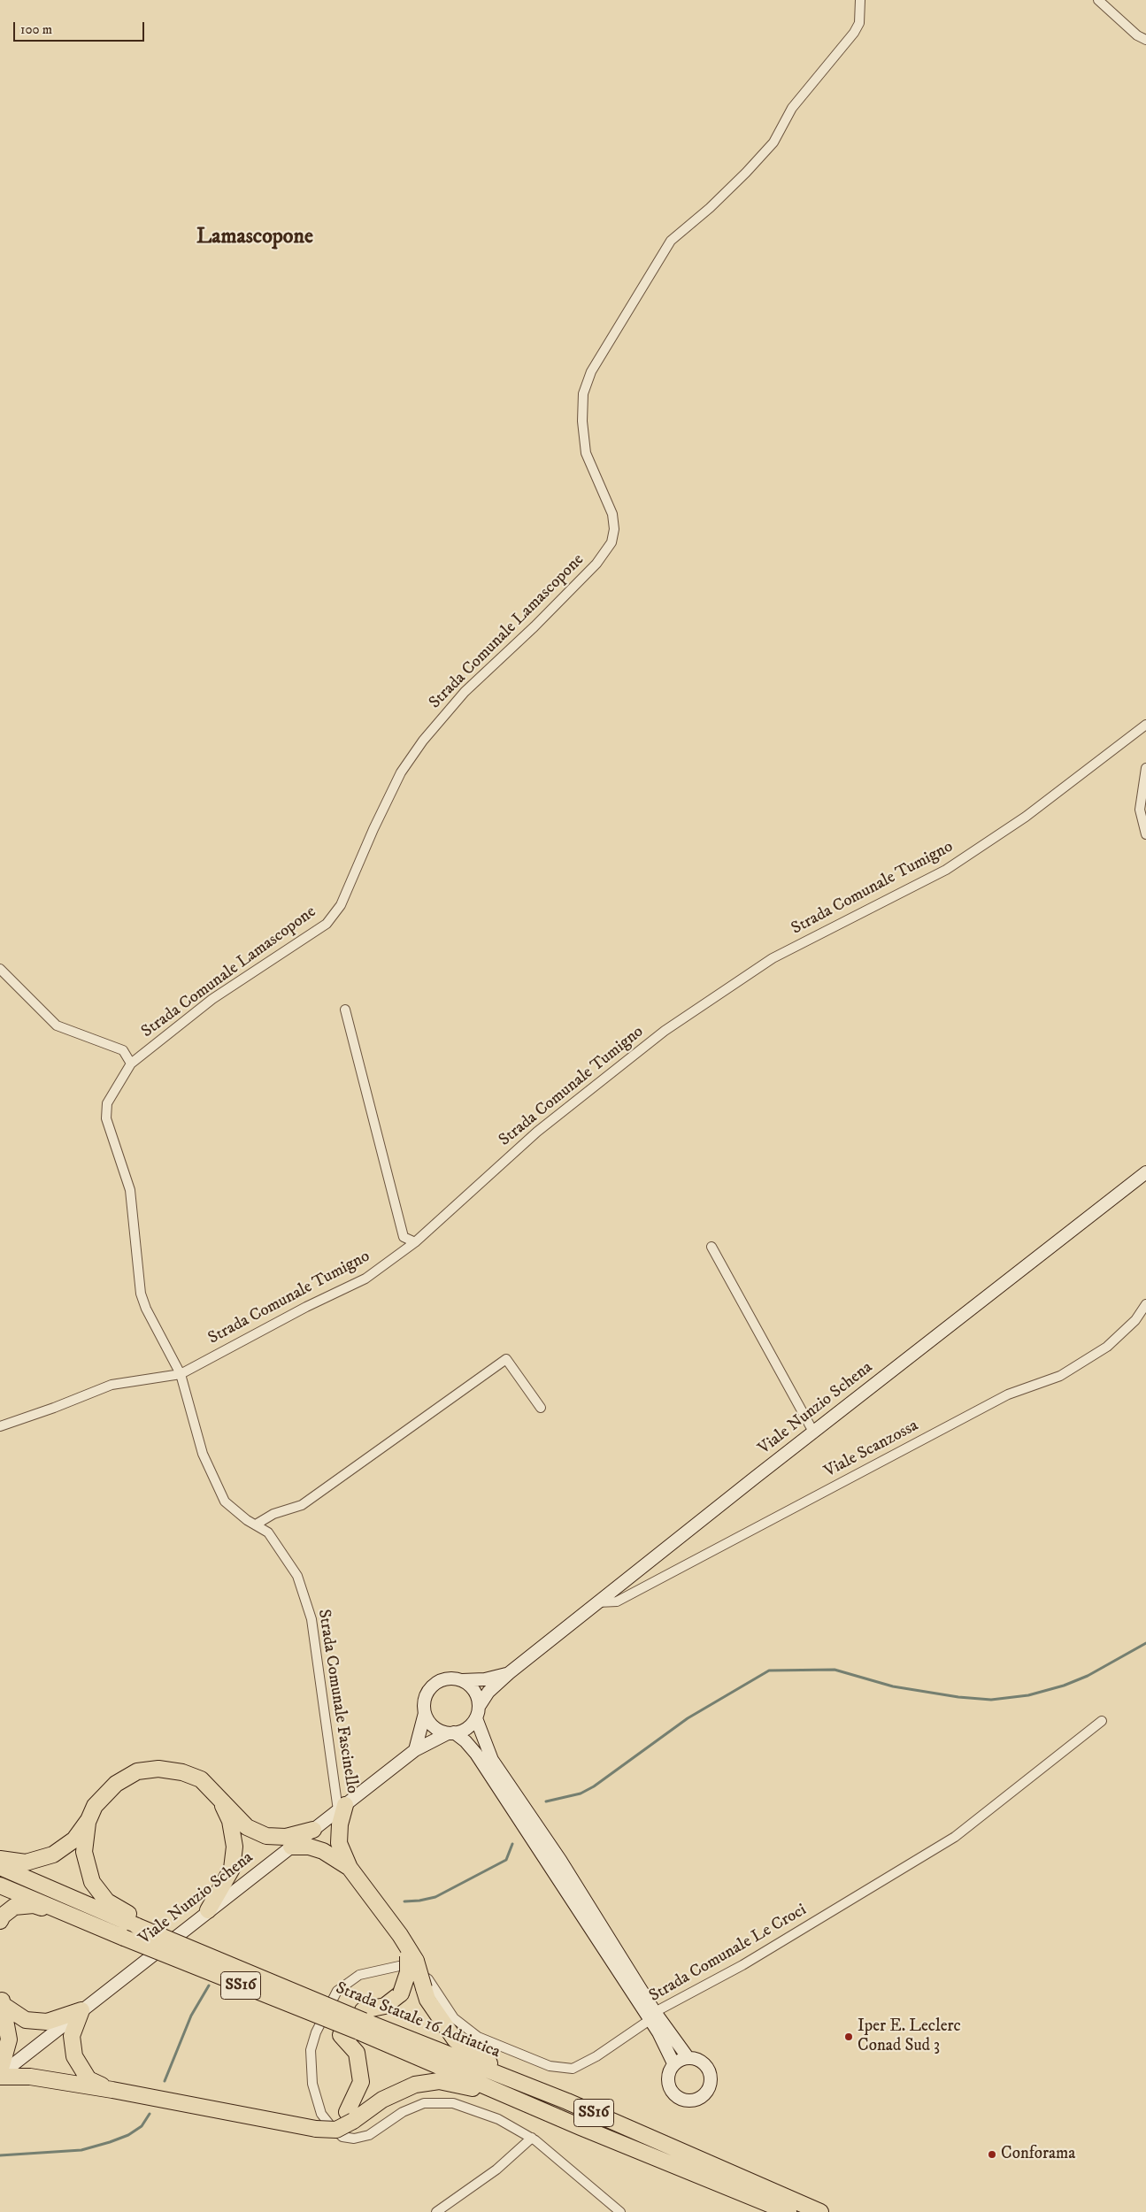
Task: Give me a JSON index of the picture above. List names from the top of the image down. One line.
{"streets":{"highway":["SS16","Strada Statale 16 Adriatica"],"street":["Strada Comunale Lamascopone","Strada Comunale Tumigno","Viale Nunzio Schena","Viale Scanzossa","Strada Comunale Fascinello","Strada Comunale Le Croci"]},"crossings":[["Strada Comunale Lamascopone","Strada Comunale Tumigno"],["Strada Comunale Lamascopone","Strada Comunale Fascinello"],["Strada Comunale Tumigno","Strada Comunale Fascinello"],["Viale Nunzio Schena","Viale Scanzossa"],["Viale Nunzio Schena","Strada Comunale Fascinello"],["SS16","Strada Statale 16 Adriatica"]],"districts":["Lamascopone"],"places":["Iper E. Leclerc Conad Sud 3","Conforama"],"scale_bar":"100 m"}
